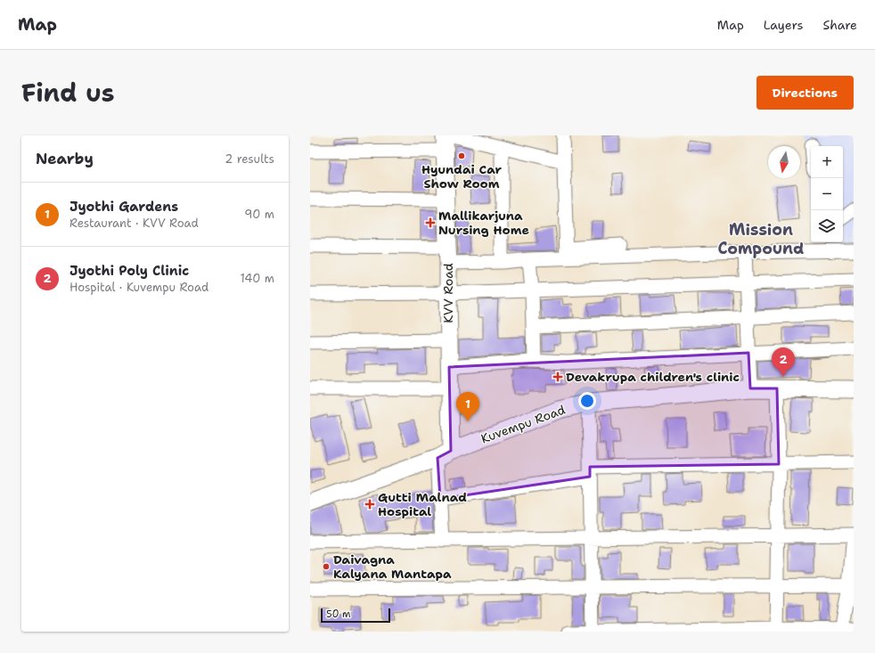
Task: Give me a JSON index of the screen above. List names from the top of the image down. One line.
{"streets":{"main road":["KVV Road","Kuvempu Road"]},"crossings":[["KVV Road","Kuvempu Road"]],"districts":["Mission Compound"],"places":{"other":["Hyundai Car Show Room","Daivagna Kalyana Mantapa"],"health":["Mallikarjuna Nursing Home","Devakrupa children's clinic","Gutti Malnad Hospital"]},"scale_bar":"50 m","north":"bottom","page":{"header":"Map","nav":["Map","Layers","Share"],"title":"Find us","buttons":"Directions","heading":["Nearby","2 results"],"map_buttons":["+","−"],"list":[{"mark":"1","name":"Jyothi Gardens","note":"Restaurant · KVV Road","value":"90 m"},{"mark":"2","name":"Jyothi Poly Clinic","note":"Hospital · Kuvempu Road","value":"140 m"}],"pins":["2","1"],"scale":"50 m"}}
